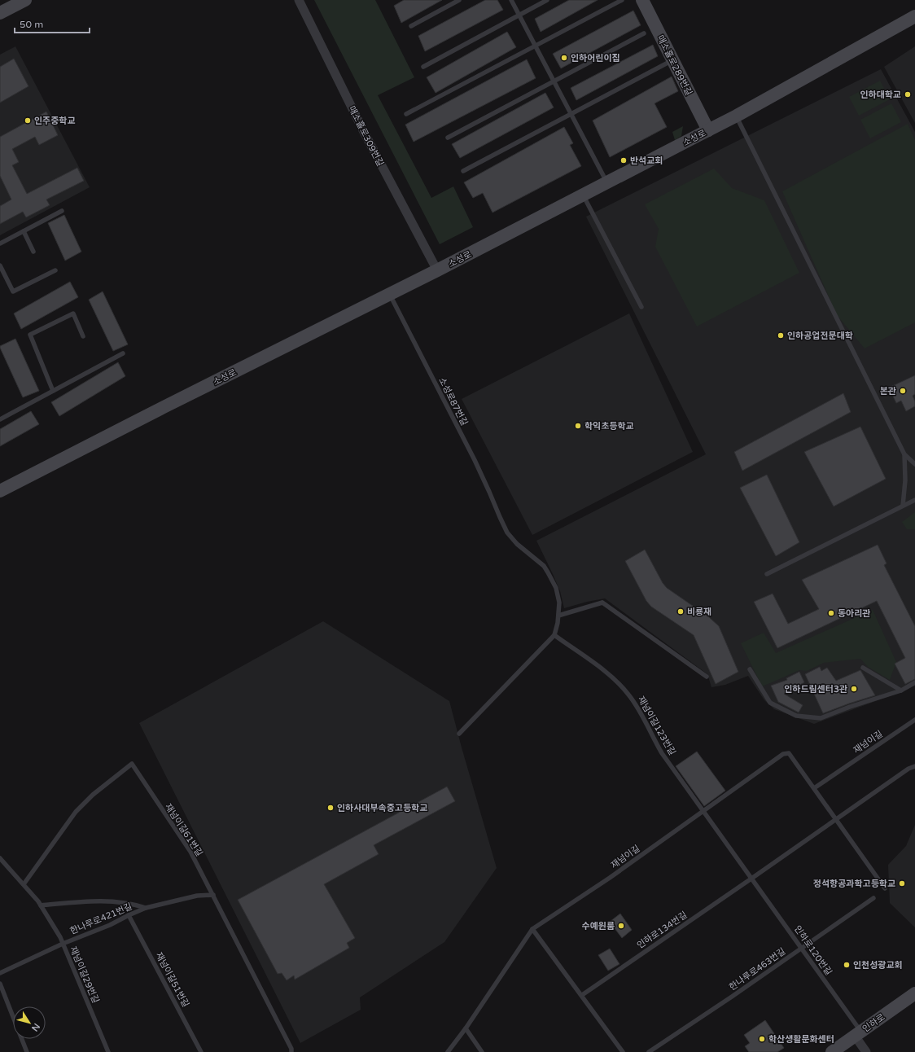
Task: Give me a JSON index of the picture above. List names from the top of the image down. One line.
{"streets":{"main road":["매소홀로289번길","소성로","인하로"],"street":["매소홀로309번길"],"lane":["소성로87번길","재넘이길123번길","재넘이길","재넘이길61번길","한나루로421번길","인하로134번길","인하로120번길","한나루로463번길","재넘이길29번길","재넘이길51번길"]},"crossings":[["매소홀로289번길","소성로"],["매소홀로309번길","소성로"],["소성로","소성로87번길"],["재넘이길123번길","재넘이길"],["재넘이길123번길","인하로120번길"],["재넘이길","인하로120번길"],["재넘이길61번길","한나루로421번길"],["재넘이길61번길","재넘이길29번길"],["한나루로421번길","재넘이길29번길"],["한나루로421번길","재넘이길51번길"],["인하로134번길","인하로120번길"],["인하로120번길","한나루로463번길"],["인하로120번길","인하로"]],"places":["인하어린이집","인하대학교","인주중학교","반석교회","인하공업전문대학","본관","학익초등학교","비룡재","동아리관","인하드림센터3관","인하사대부속중고등학교","정석항공과학고등학교","수예원룸","인천성광교회","학산생활문화센터"],"scale_bar":"50 m","north":"bottom right"}
